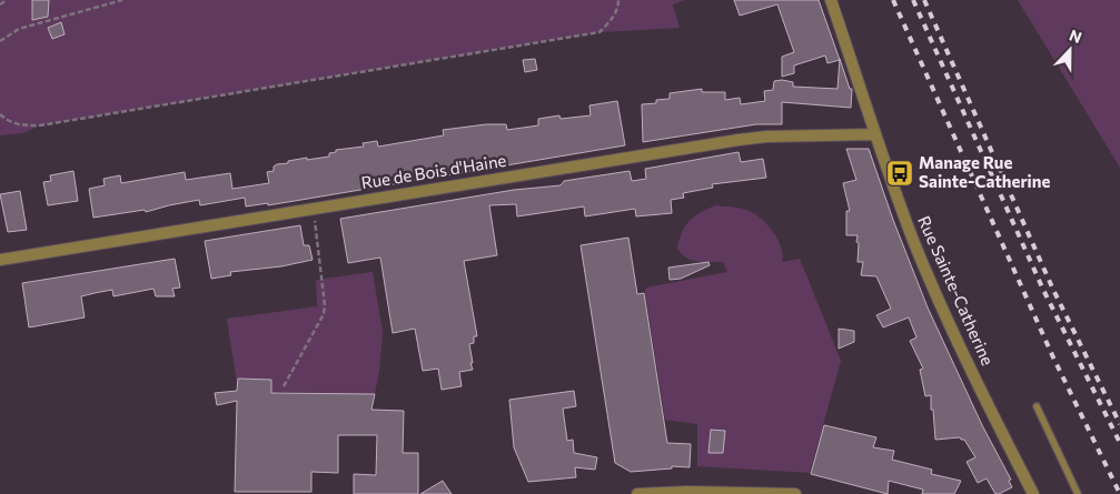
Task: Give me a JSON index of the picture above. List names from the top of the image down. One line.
{"streets":{"street":["Rue de Bois d'Haine","Rue Sainte-Catherine"]},"crossings":[["Rue de Bois d'Haine","Rue Sainte-Catherine"]],"places":{"bus stop":["Manage Rue Sainte-Catherine"]},"north":"top"}
